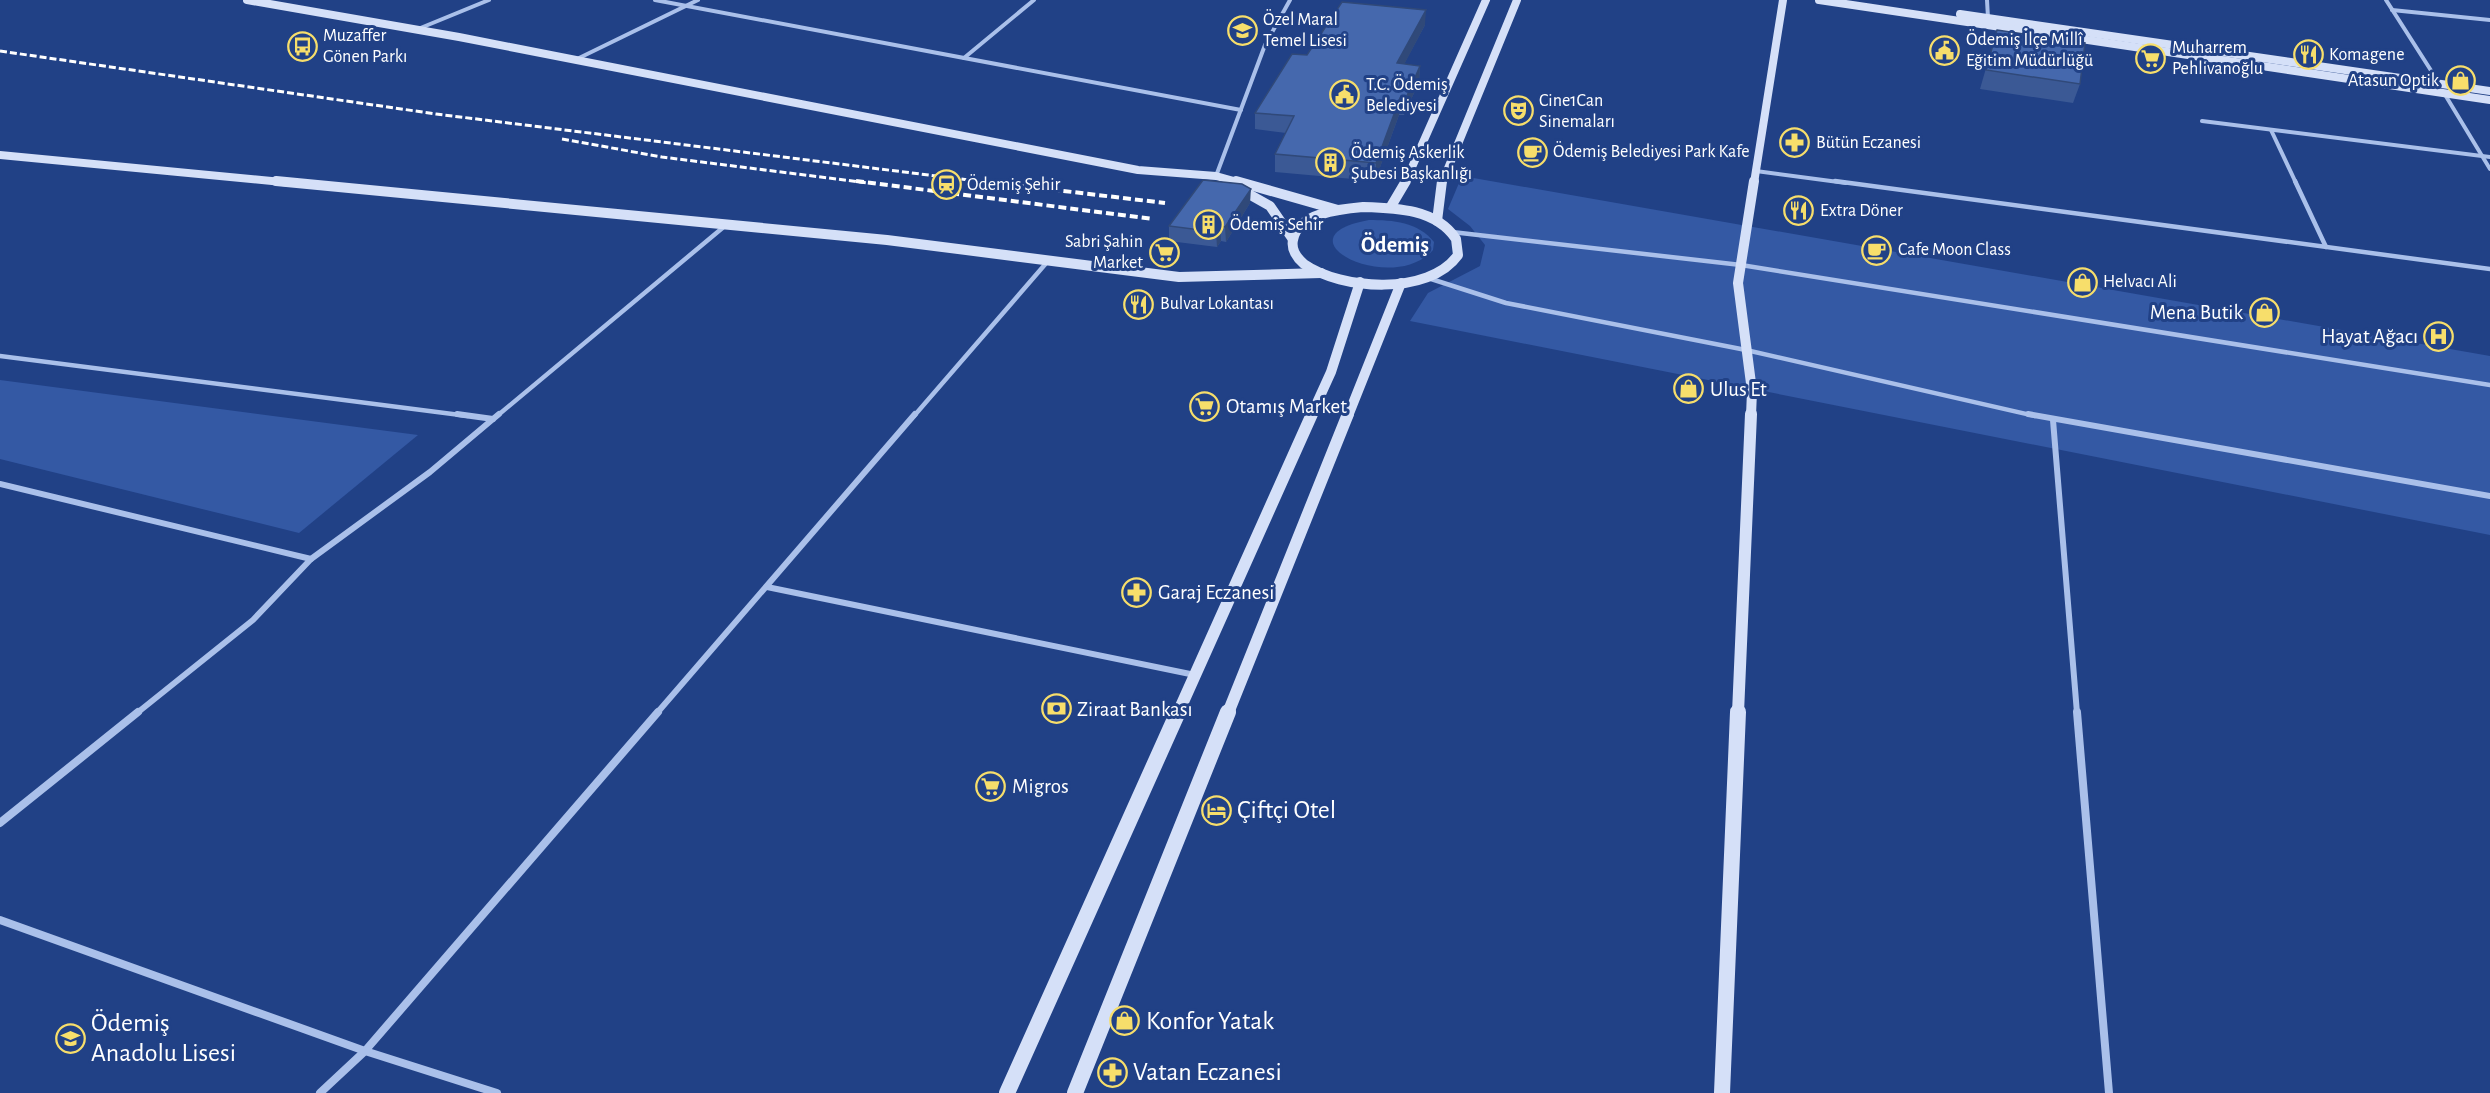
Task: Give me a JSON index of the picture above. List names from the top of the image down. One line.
{"districts":["Ödemiş"],"places":{"school or university":["Özel Maral Temel Lisesi","Ödemiş Anadolu Lisesi"],"bus stop":["Muzaffer Gönen Parkı"],"public building":["Ödemiş İlçe Millî Eğitim Müdürlüğü","T.C. Ödemiş Belediyesi"],"restaurant":["Komagene","Extra Döner","Bulvar Lokantası"],"supermarket":["Muharrem Pehlivanoğlu","Sabri Şahin Market","Otamış Market","Migros"],"shop":["Atasun Optik","Helvacı Ali","Mena Butik","Ulus Et","Konfor Yatak"],"theatre":["Cine1Can Sinemaları"],"pharmacy":["Bütün Eczanesi","Garaj Eczanesi","Vatan Eczanesi"],"cafe":["Ödemiş Belediyesi Park Kafe","Cafe Moon Class"],"building":["Ödemiş Askerlik Şubesi Başkanlığı","Ödemiş Sehir"],"station":["Ödemiş Şehir"],"hospital":["Hayat Ağacı"],"bank":["Ziraat Bankası"],"hotel":["Çiftçi Otel"]}}
